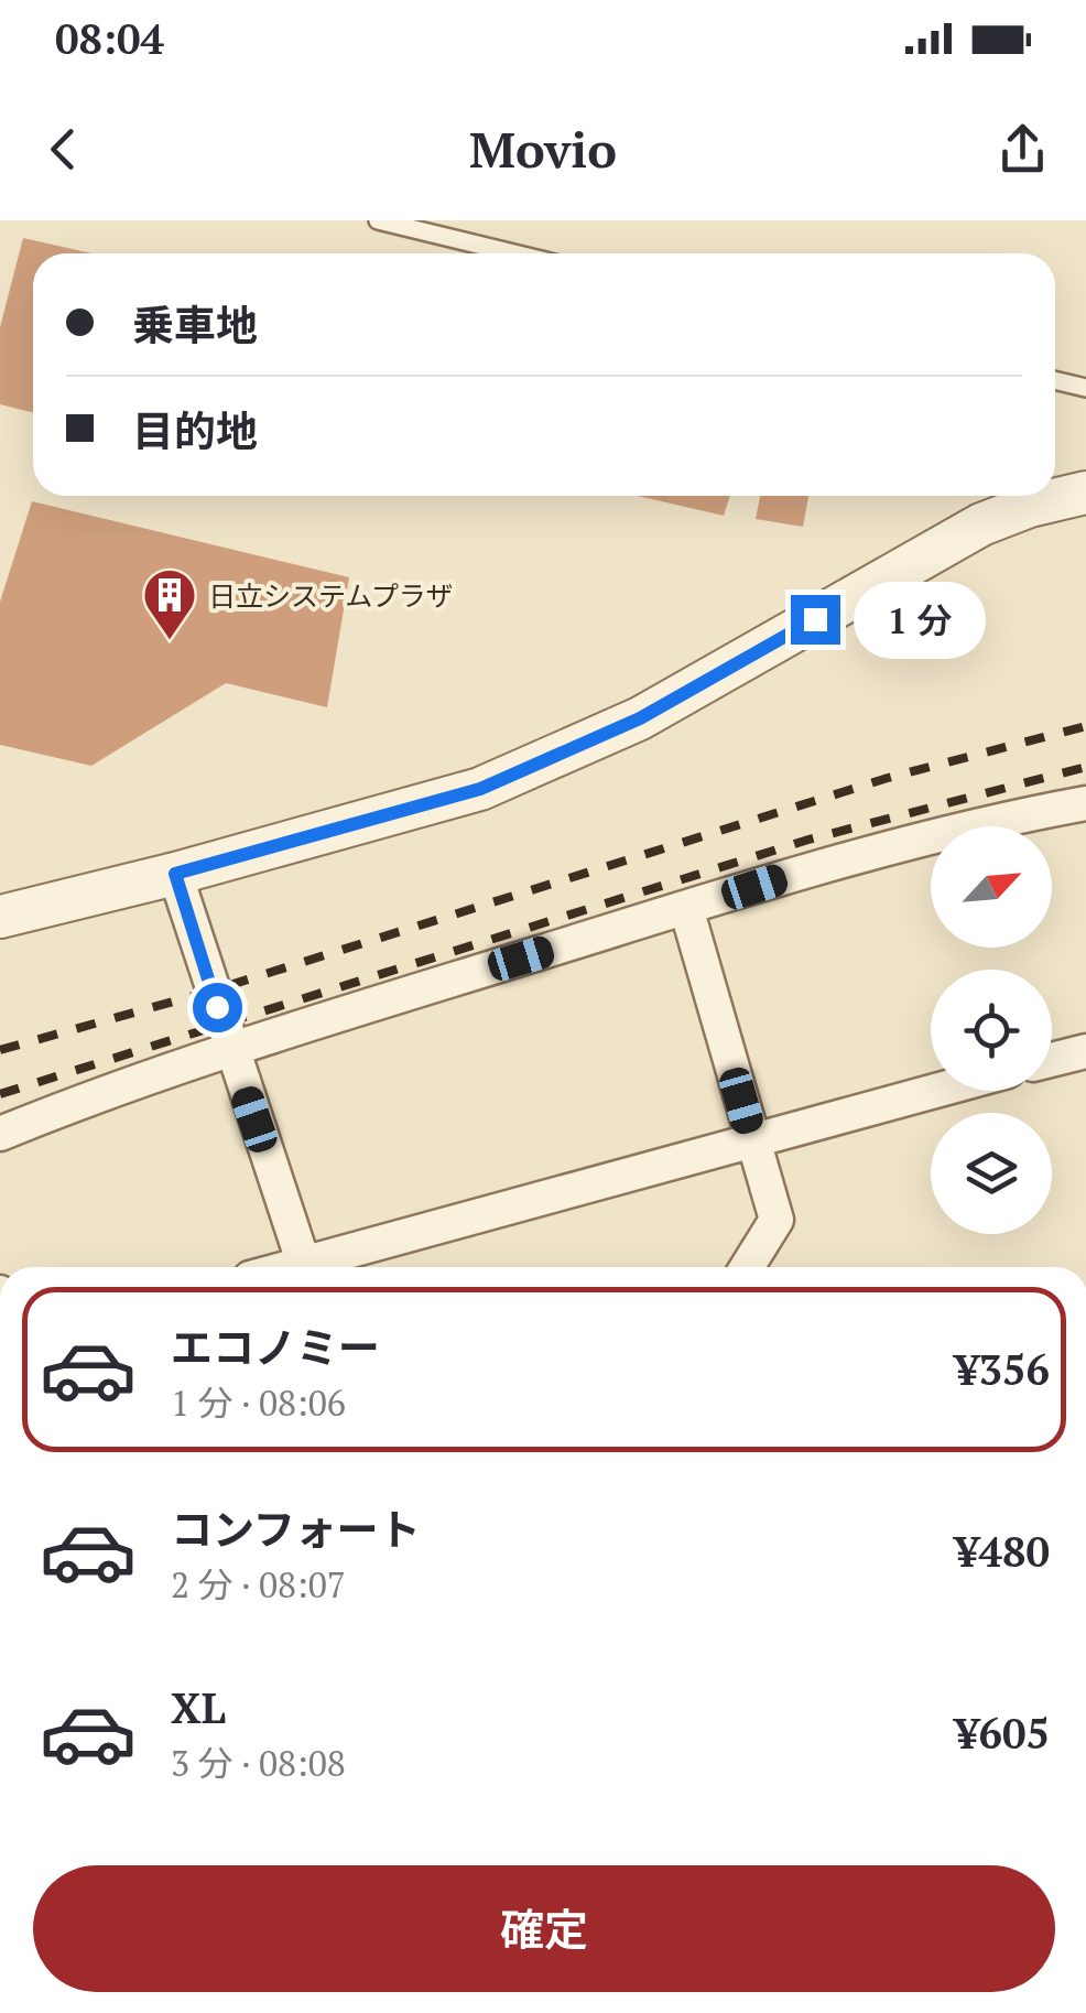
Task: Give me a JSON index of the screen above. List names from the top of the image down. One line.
{"places":{"building":["日立システムプラザ"]},"north":"top right","page":{"status":"08:04","header":"Movio","banner":["乗車地","目的地"],"bubble":"1 分","list":[{"name":"エコノミー","note":"1 分 · 08:06","value":"¥356"},{"name":"コンフォート","note":"2 分 · 08:07","value":"¥480"},{"name":"XL","note":"3 分 · 08:08","value":"¥605"}],"buttons":"確定"}}
